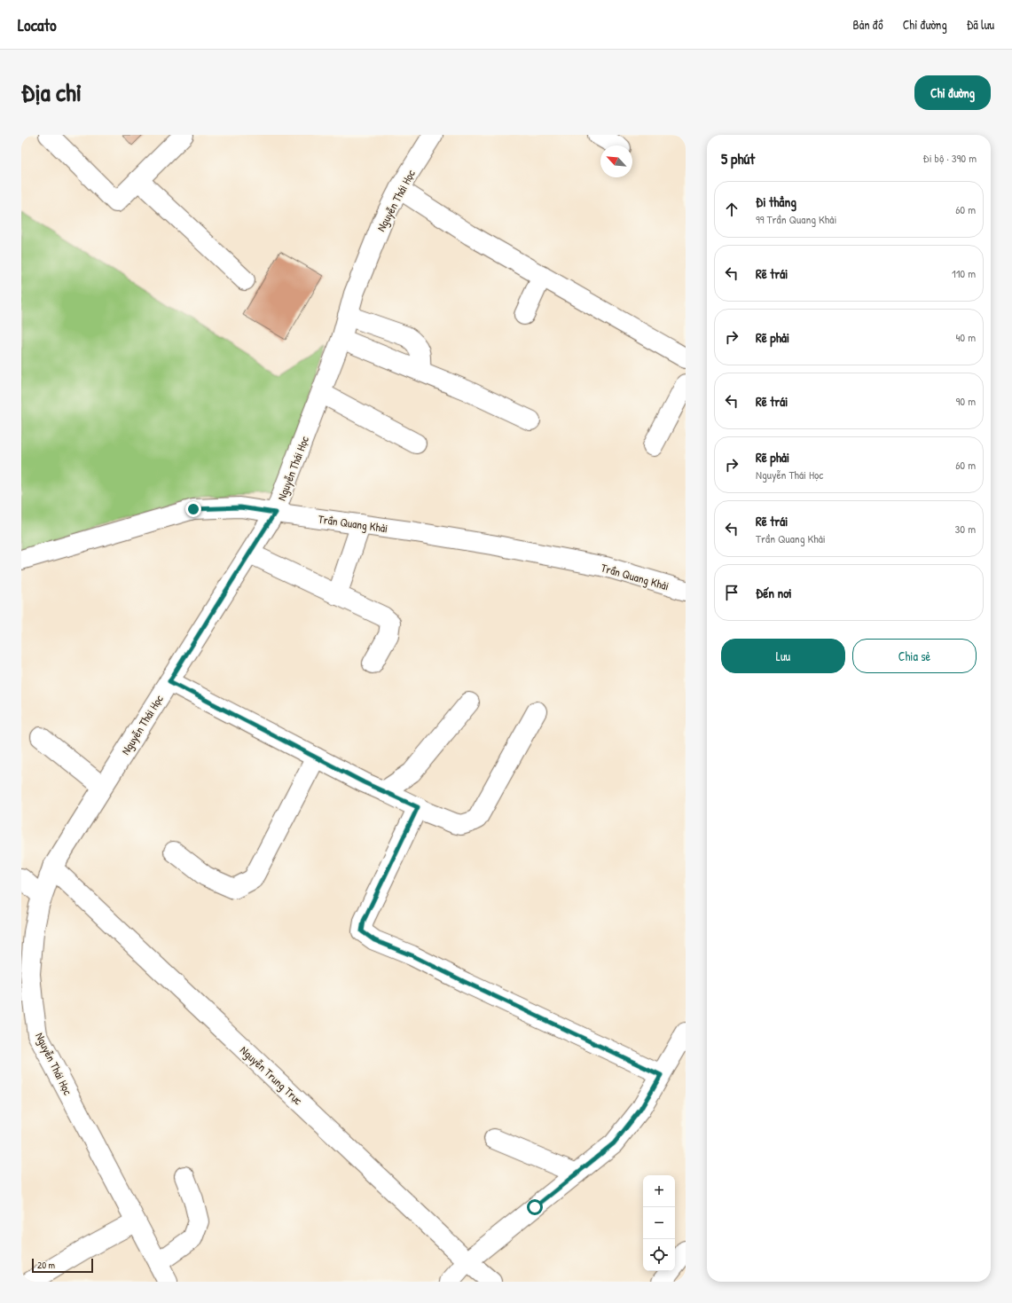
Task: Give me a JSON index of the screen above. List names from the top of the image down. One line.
{"streets":{"street":["Nguyễn Thái Học","Trần Quang Khải","Nguyễn Trung Trực"]},"crossings":[["Nguyễn Thái Học","Trần Quang Khải"],["Nguyễn Thái Học","Nguyễn Trung Trực"]],"scale_bar":"20 m","north":"top left","page":{"header":"Locato","nav":["Bản đồ","Chỉ đường","Đã lưu"],"title":"Địa chỉ","buttons":["Chỉ đường",["Lưu","Chia sẻ"]],"heading":["5 phút","Đi bộ · 390 m"],"list":[["Đi thẳng","99 Trần Quang Khải","60 m"],["Rẽ trái","110 m"],["Rẽ phải","40 m"],["Rẽ trái","90 m"],["Rẽ phải","Nguyễn Thái Học","60 m"],["Rẽ trái","Trần Quang Khải","30 m"],"Đến nơi"],"map_buttons":["+","−"],"scale":"20 m"}}
